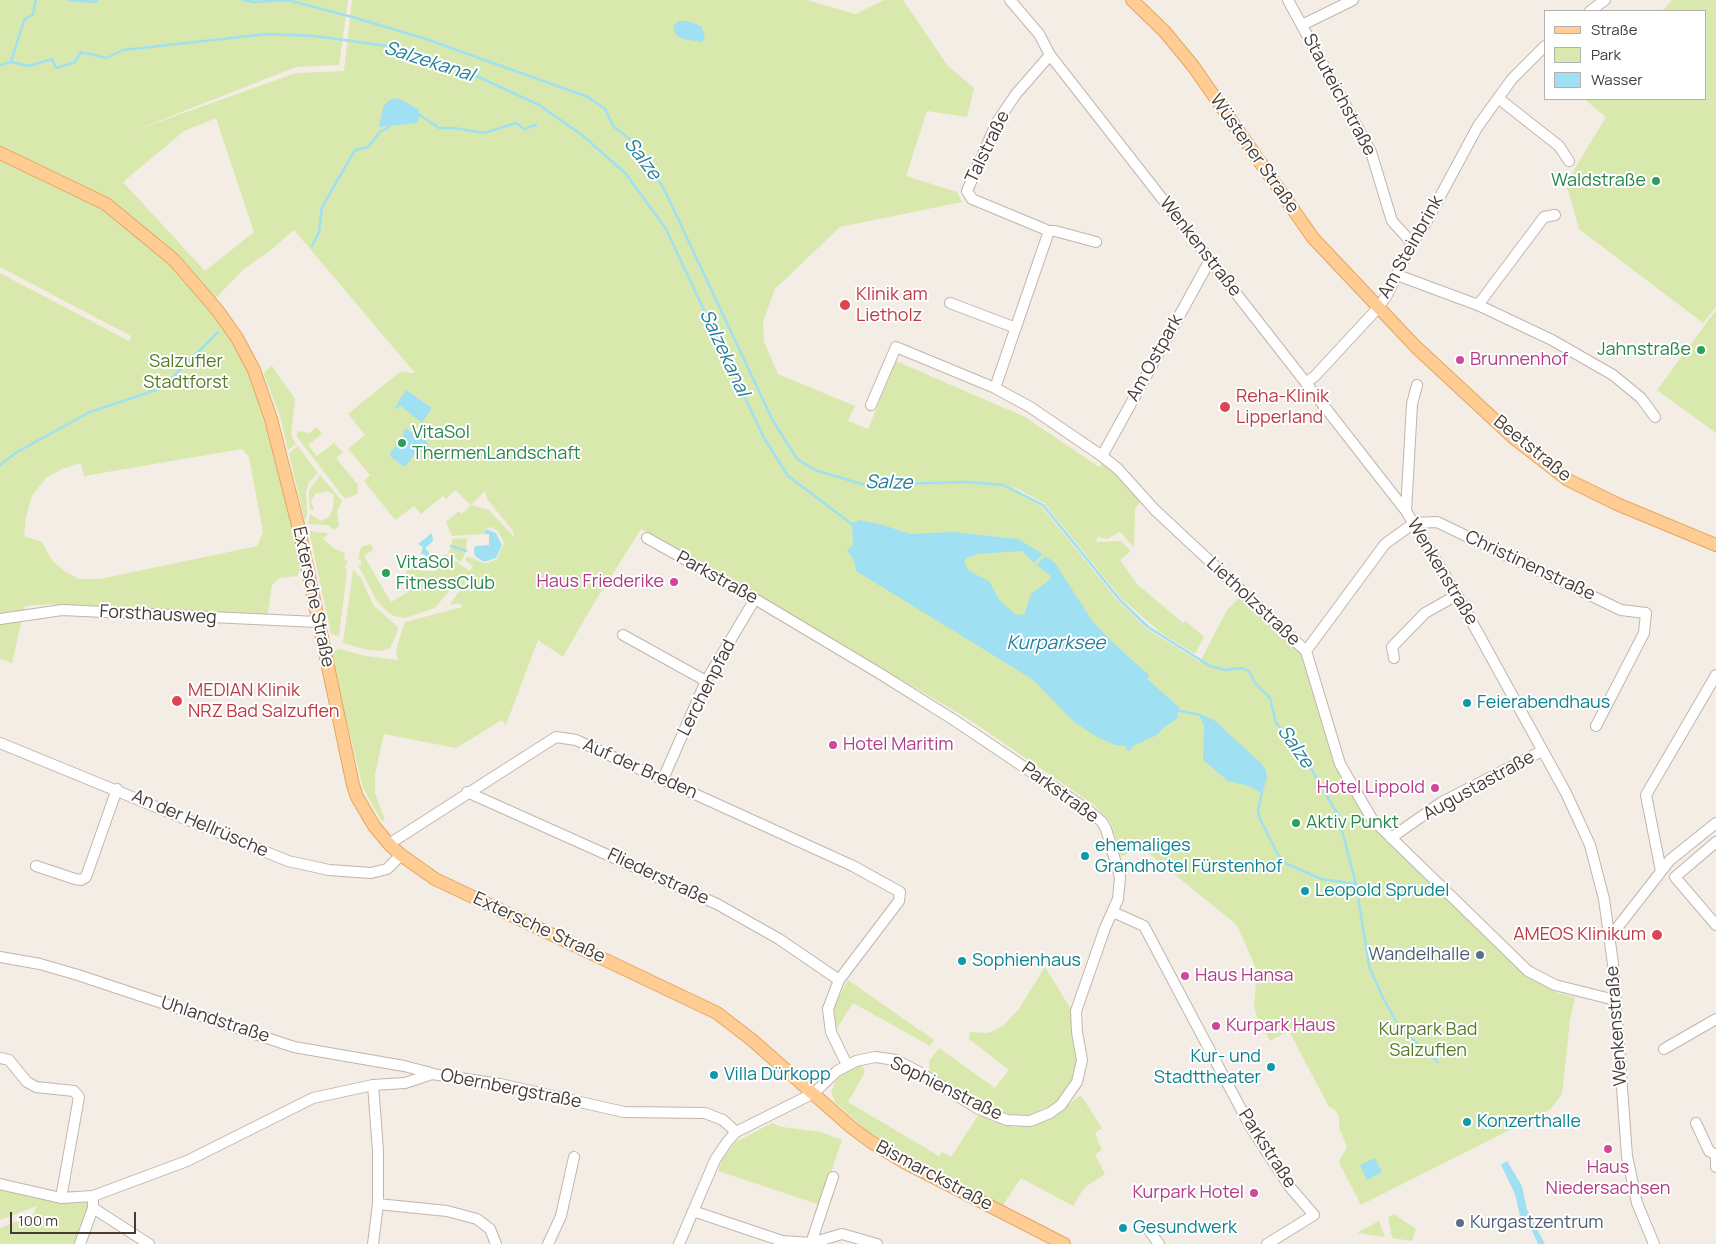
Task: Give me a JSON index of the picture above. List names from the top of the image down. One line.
{"streets":{"main road":["Wüstener Straße","Beetstraße","Extersche Straße","Bismarckstraße"],"street":["Stauteichstraße","Talstraße","Wenkenstraße","Am Steinbrink","Am Ostpark","Christinenstraße","Parkstraße","Lietholzstraße","Forsthausweg","Lerchenpfad","Auf der Breden","Augustastraße","An der Hellrüsche","Fliederstraße","Uhlandstraße","Obernbergstraße","Sophienstraße"]},"crossings":[["Stauteichstraße","Am Steinbrink"],["Talstraße","Wenkenstraße"],["Wüstener Straße","Am Steinbrink"],["Wüstener Straße","Beetstraße"],["Wenkenstraße","Am Steinbrink"],["Wenkenstraße","Am Ostpark"],["Wenkenstraße","Christinenstraße"],["Wenkenstraße","Lietholzstraße"],["Wenkenstraße","Augustastraße"],["Am Steinbrink","Beetstraße"],["Am Ostpark","Lietholzstraße"],["Parkstraße","Lerchenpfad"],["Parkstraße","Sophienstraße"],["Extersche Straße","Forsthausweg"],["Extersche Straße","Auf der Breden"],["Extersche Straße","An der Hellrüsche"],["Extersche Straße","Sophienstraße"],["Extersche Straße","Bismarckstraße"],["Lietholzstraße","Augustastraße"],["Lerchenpfad","Auf der Breden"],["Auf der Breden","Fliederstraße"],["Uhlandstraße","Obernbergstraße"],["Obernbergstraße","Sophienstraße"],["Sophienstraße","Bismarckstraße"]],"water":["Salzekanal","Salze","Kurparksee"],"parks":["Salzufler Stadtforst","Kurpark Bad Salzuflen"],"places":["Waldstraße","Klinik am Lietholz","Jahnstraße","Brunnenhof","Reha-Klinik Lipperland","VitaSol ThermenLandschaft","VitaSol FitnessClub","Haus Friederike","MEDIAN Klinik NRZ Bad Salzuflen","Feierabendhaus","Hotel Maritim","Hotel Lippold","Aktiv Punkt","ehemaliges Grandhotel Fürstenhof","Leopold Sprudel","AMEOS Klinikum","Wandelhalle","Sophienhaus","Haus Hansa","Kurpark Haus","Kur- und Stadttheater","Villa Dürkopp","Konzerthalle","Haus Niedersachsen","Kurpark Hotel","Kurgastzentrum","Gesundwerk"],"legend":["Straße","Park","Wasser"],"scale_bar":"100 m"}
